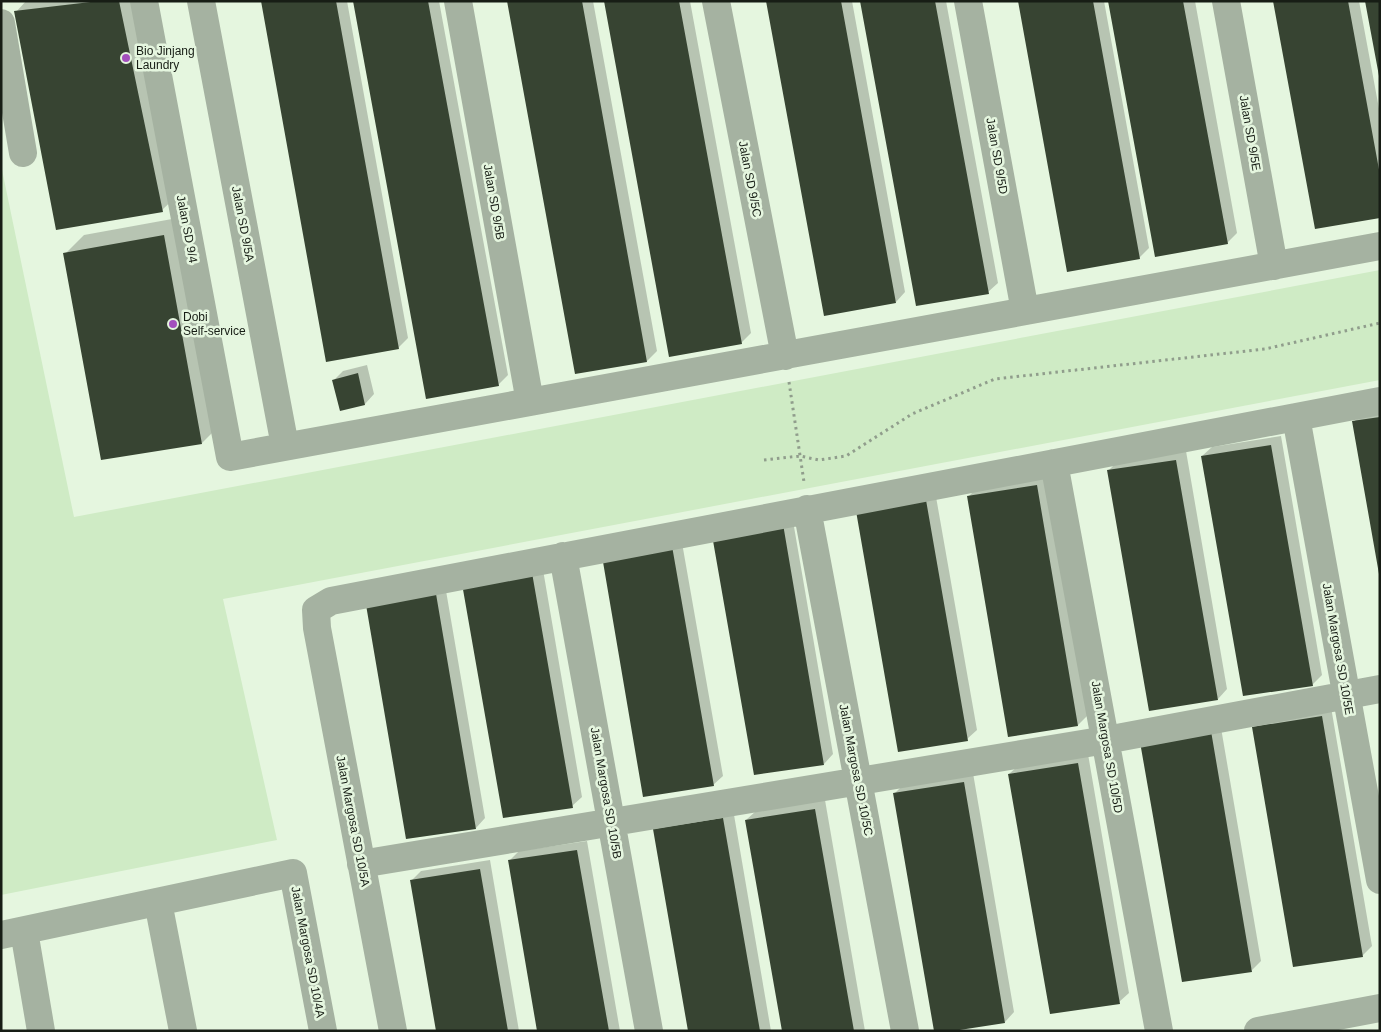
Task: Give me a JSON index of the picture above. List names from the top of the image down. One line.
{"streets":{"street":["Jalan SD 9/5E","Jalan SD 9/5D","Jalan SD 9/5C","Jalan SD 9/5B","Jalan SD 9/5A","Jalan SD 9/4","Jalan Margosa SD 10/5E","Jalan Margosa SD 10/5D","Jalan Margosa SD 10/5C","Jalan Margosa SD 10/5B","Jalan Margosa SD 10/5A","Jalan Margosa SD 10/4A"]},"crossings":[["Jalan SD 9/5A","Jalan SD 9/4"],["Jalan Margosa SD 10/5B","Jalan Margosa SD 10/5A"]],"places":["Bio Jinjang Laundry","Dobi Self-service"]}
